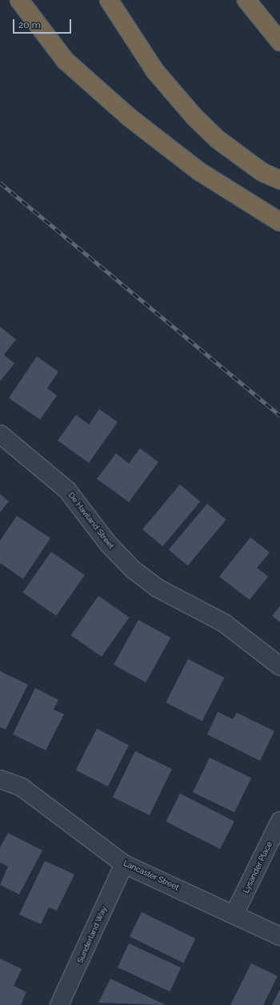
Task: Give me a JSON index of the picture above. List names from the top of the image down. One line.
{"streets":{"street":["De Haviland Street","Lysander Place","Lancaster Street","Sunderland Way"]},"crossings":[["Lysander Place","Lancaster Street"],["Lancaster Street","Sunderland Way"]],"scale_bar":"20 m"}
